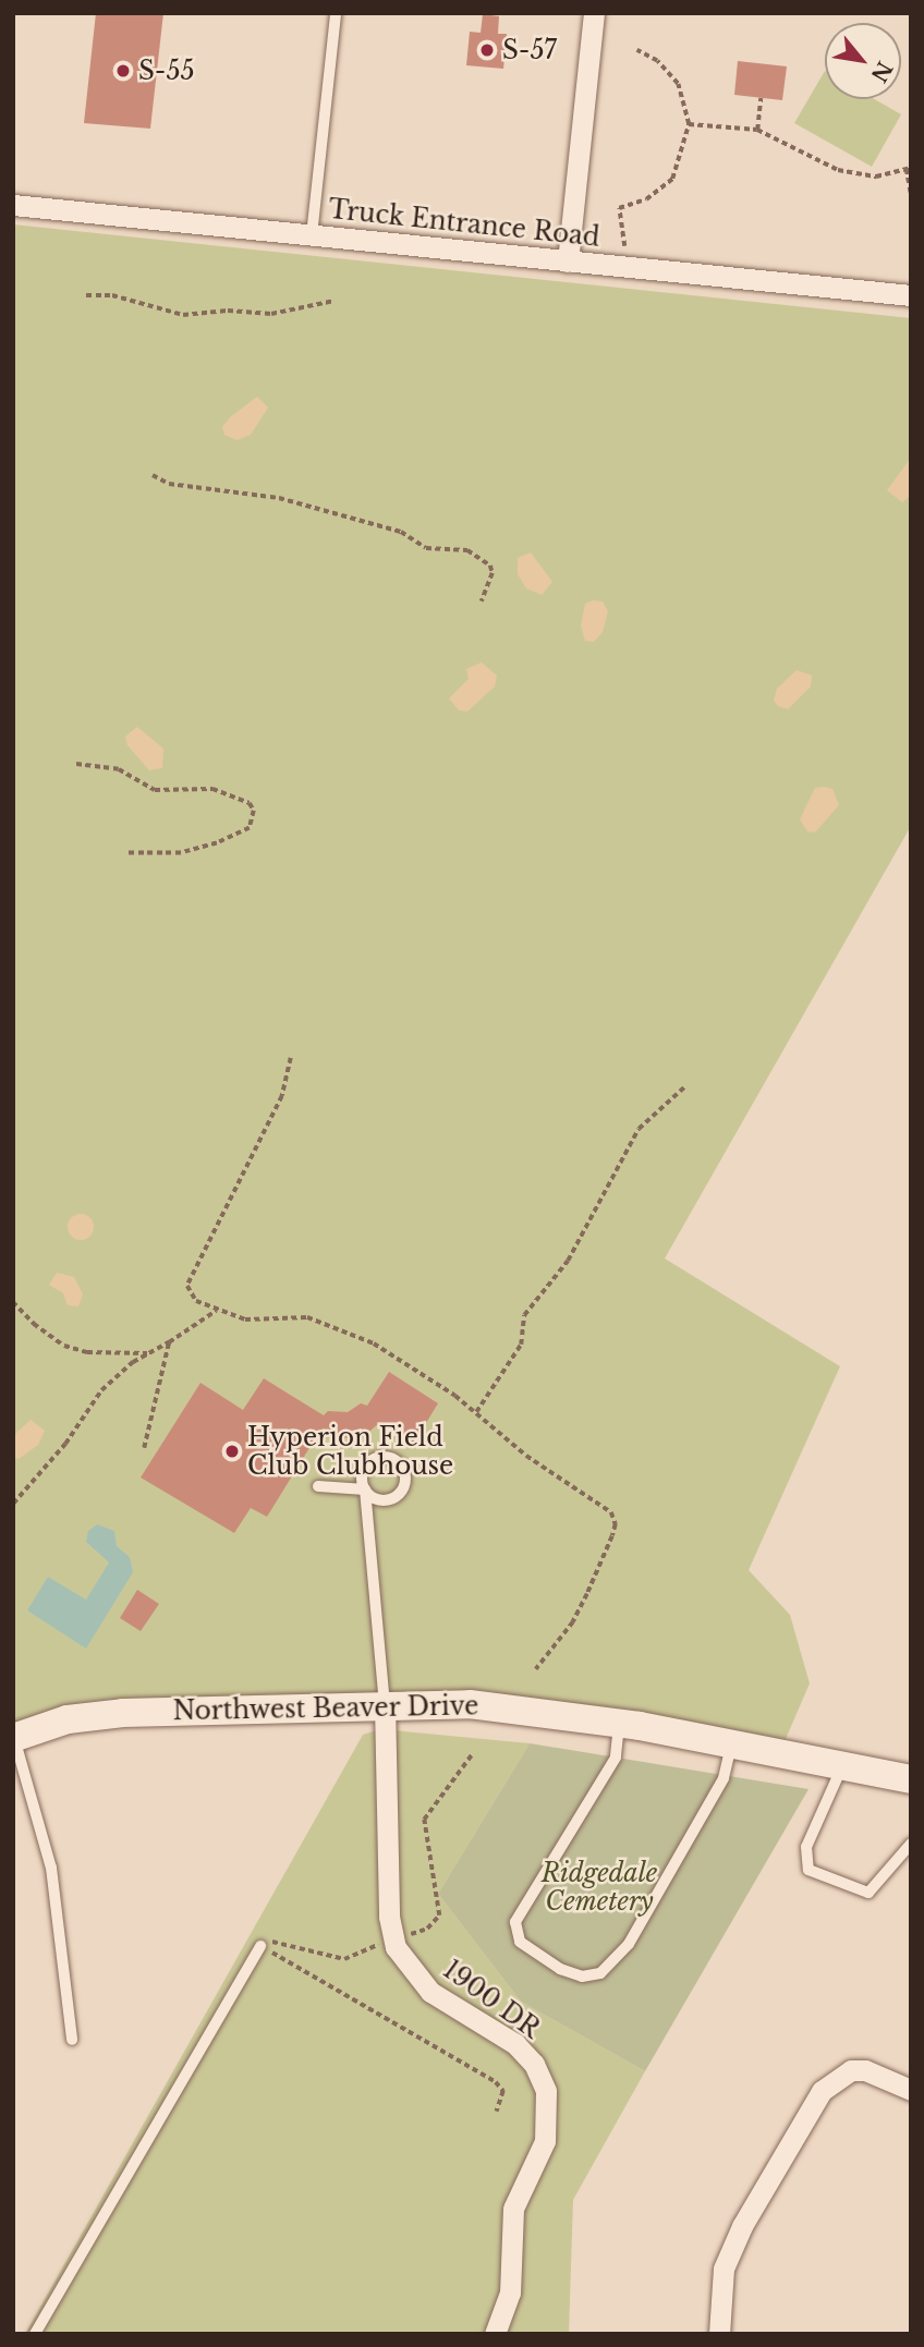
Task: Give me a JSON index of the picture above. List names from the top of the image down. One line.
{"streets":{"main road":["Northwest Beaver Drive"],"street":["Truck Entrance Road","1900 DR"]},"crossings":[["Northwest Beaver Drive","1900 DR"]],"parks":["Ridgedale Cemetery"],"places":["S-57","S-55","Hyperion Field Club Clubhouse"],"north":"bottom right"}
